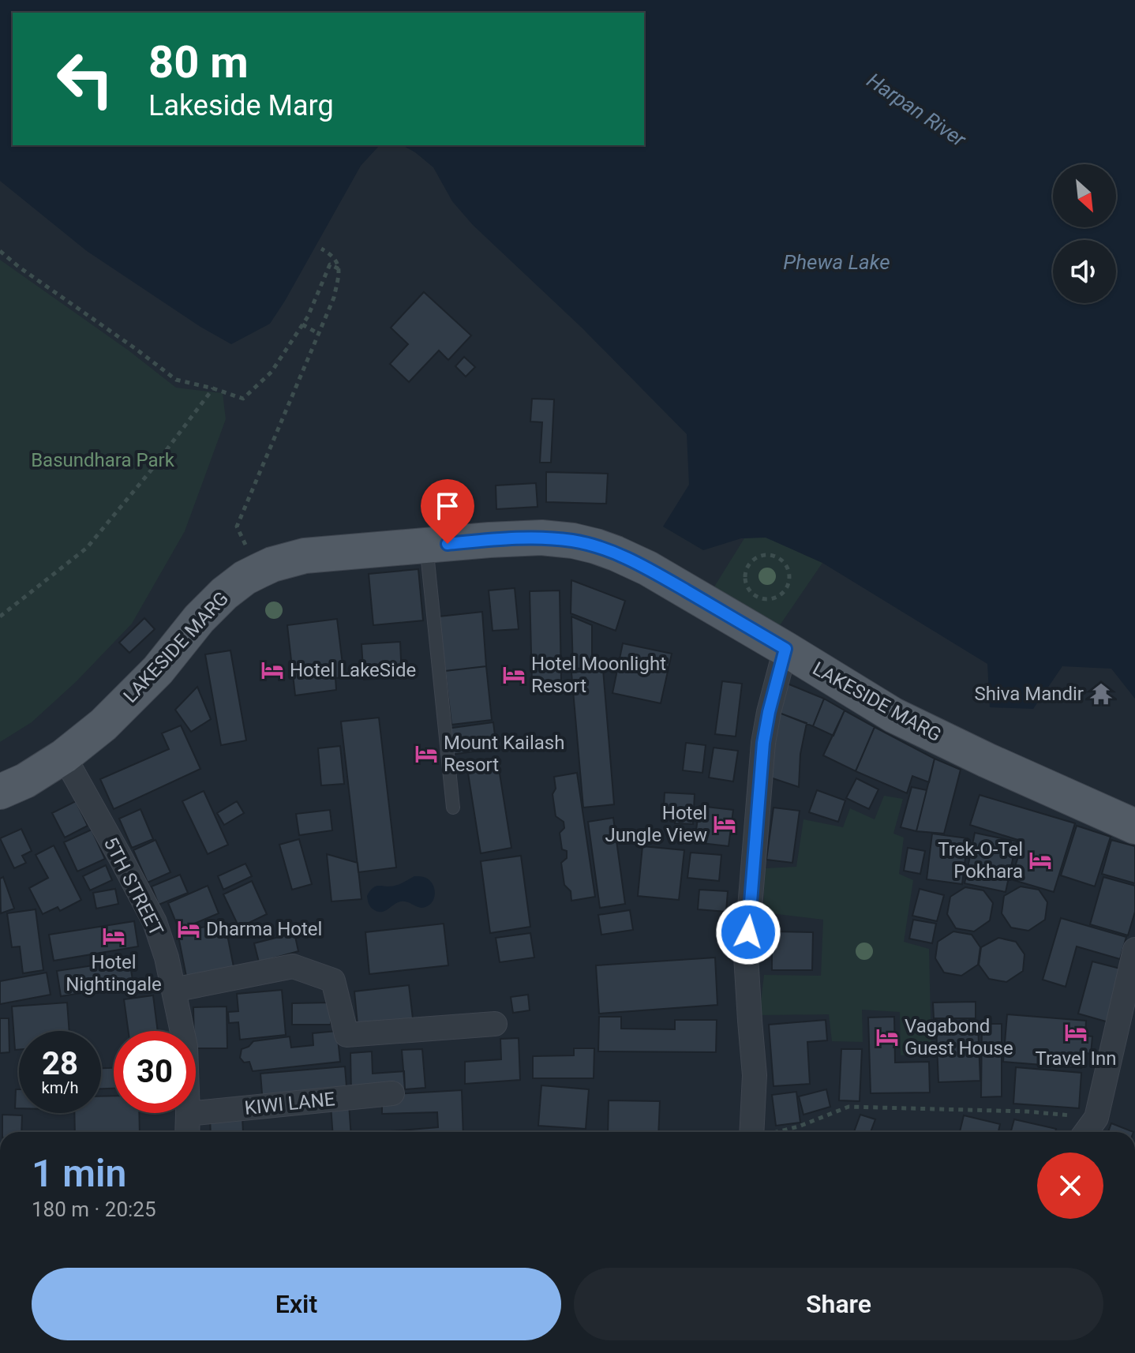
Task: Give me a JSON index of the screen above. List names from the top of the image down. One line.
{"streets":{"main road":["LAKESIDE MARG"],"street":["5TH STREET","KIWI LANE"]},"crossings":[["LAKESIDE MARG","5TH STREET"],["5TH STREET","KIWI LANE"]],"water":["Harpan River","Phewa Lake"],"parks":["Basundhara Park"],"places":{"hotel":["Hotel LakeSide","Hotel Moonlight Resort","Mount Kailash Resort","Hotel Jungle View","Trek-O-Tel Pokhara","Dharma Hotel","Hotel Nightingale","Travel Inn","Vagabond Guest House"],"temple":["Shiva Mandir"]},"north":"bottom right","page":{"turn":["80 m","Lakeside Marg"],"speed":"28 km/h","limit":"30","heading":["1 min","180 m · 20:25"],"buttons":["Exit","Share"]}}
